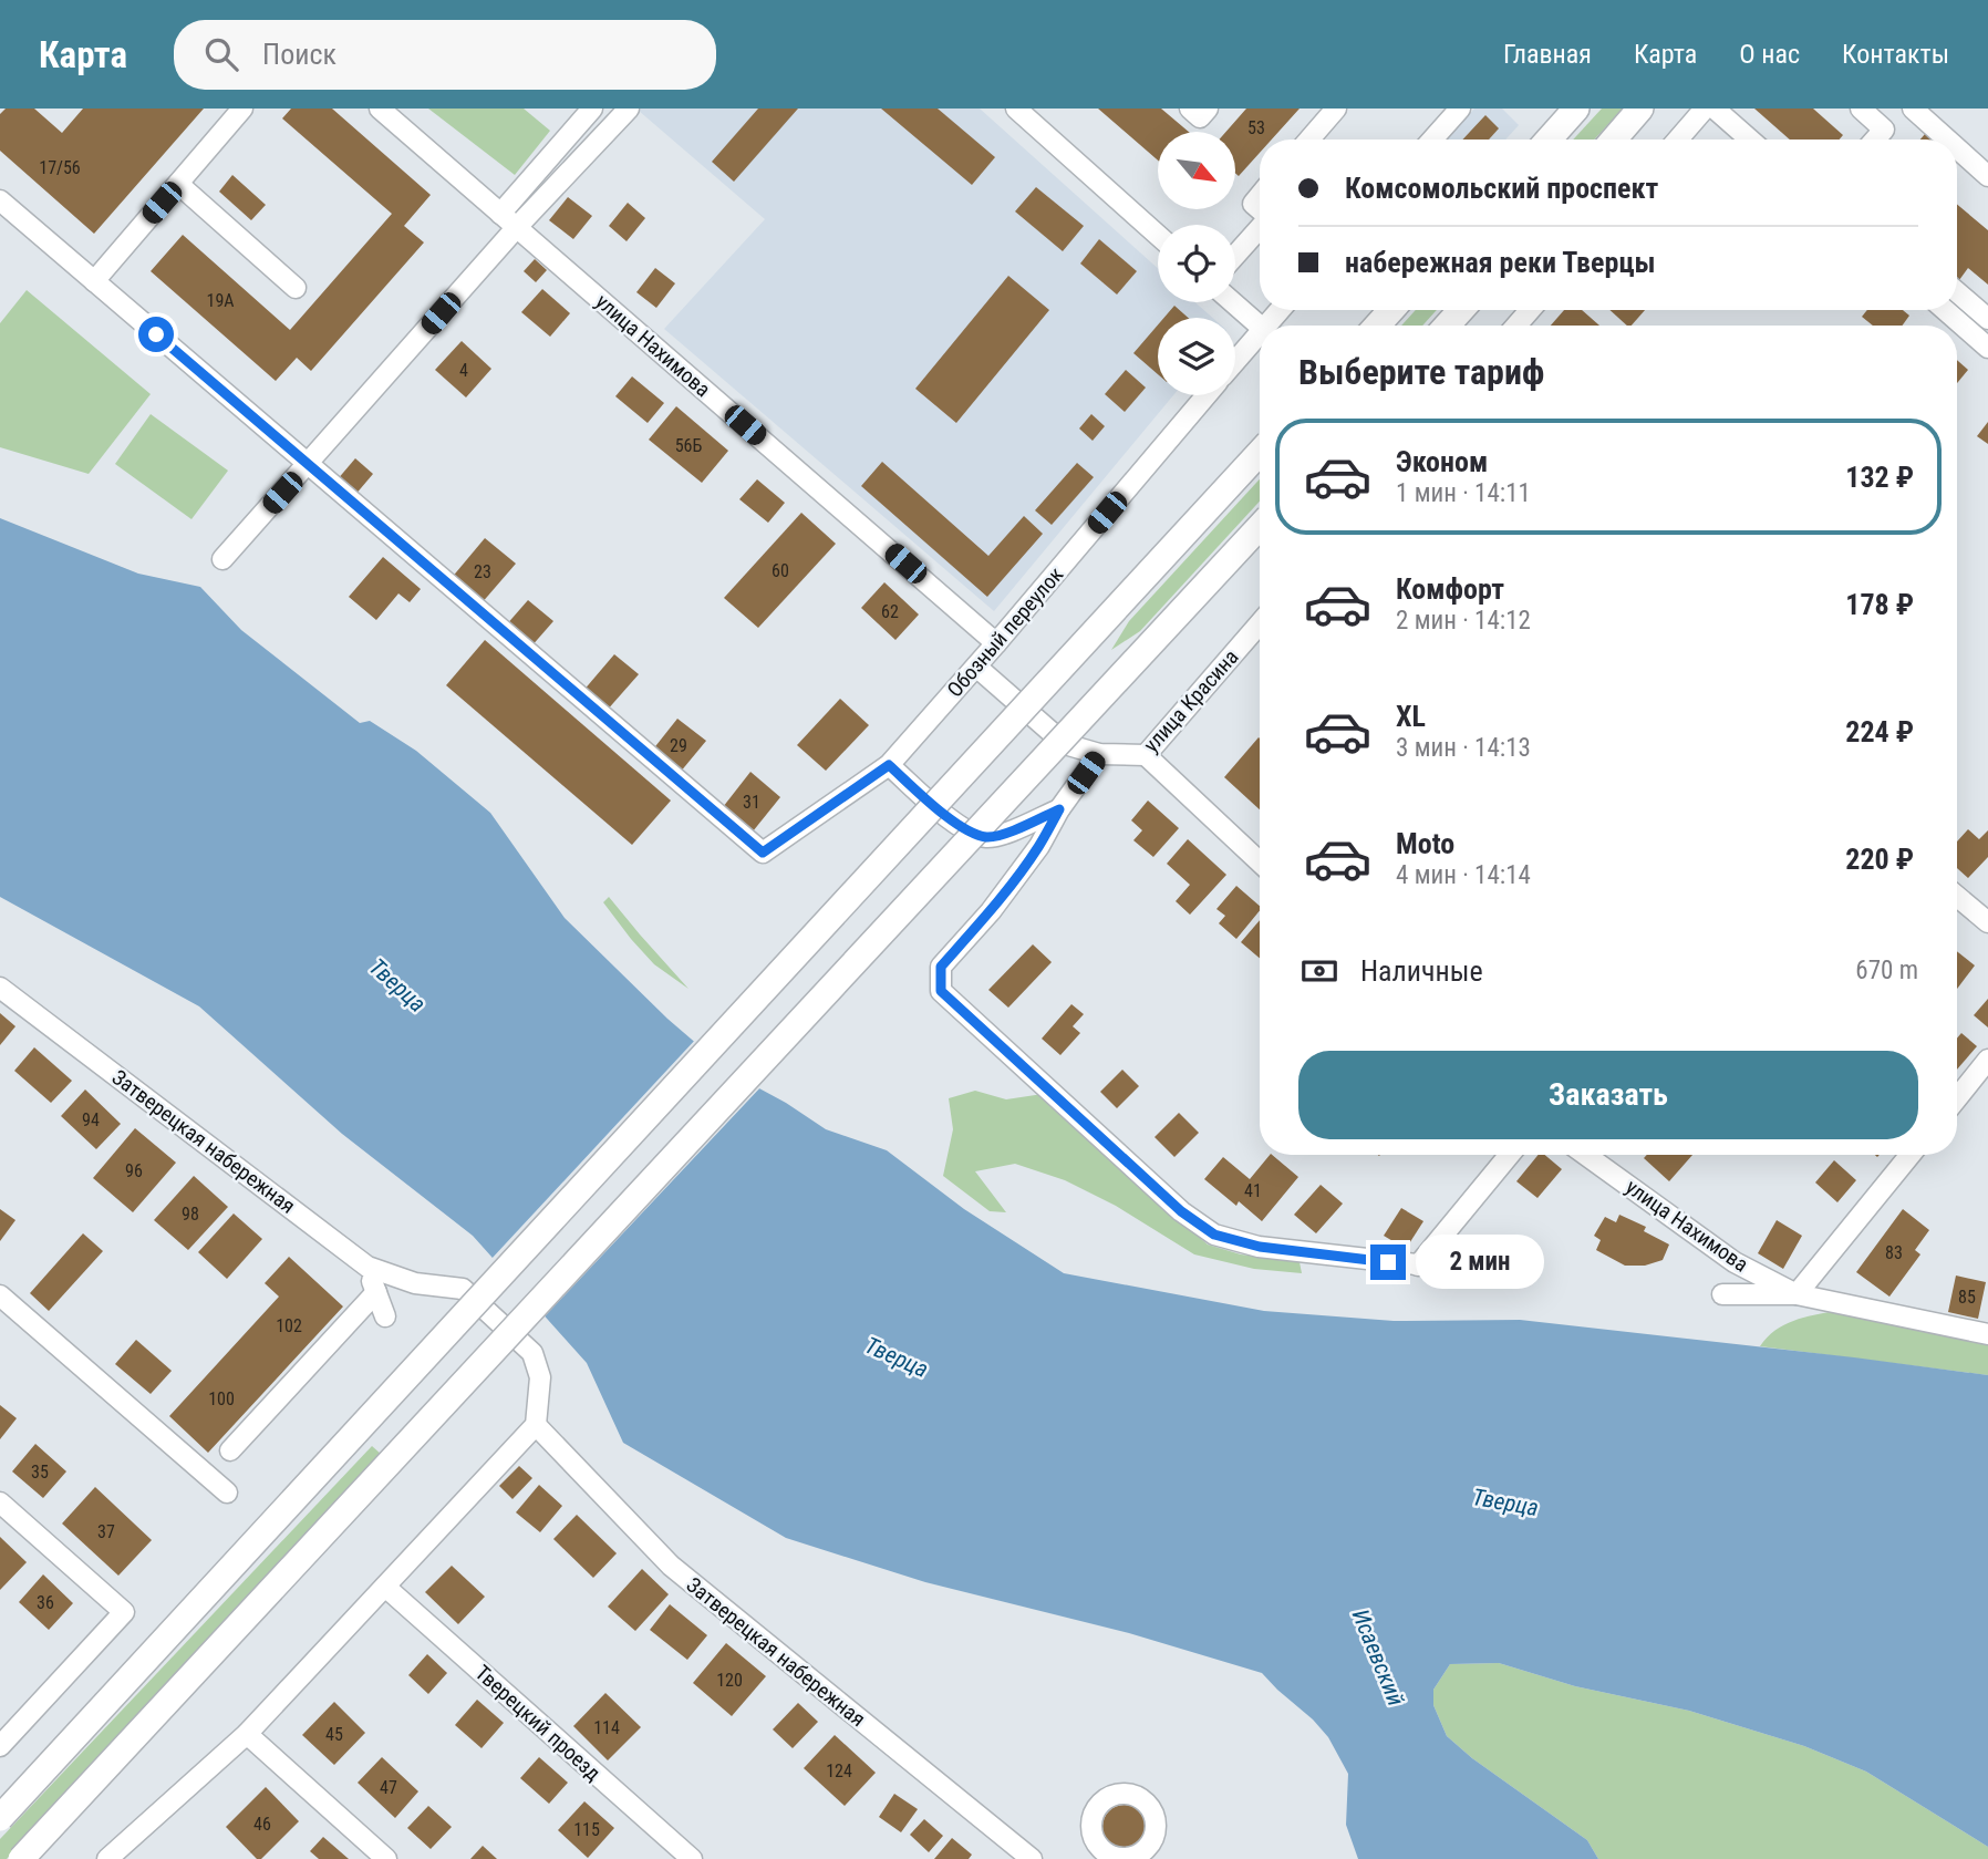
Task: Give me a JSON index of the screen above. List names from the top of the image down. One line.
{"streets":{"street":["улица Нахимова","Обозный переулок","улица Красина","Затверецкая набережная","Тверецкий проезд"]},"crossings":[["улица Нахимова","Обозный переулок"],["Обозный переулок","улица Красина"]],"water":["Тверца","Исаевский"],"house_numbers":["53","17/56","19А","4","56Б","60","23","62","29","31","94","96","41","98","83","85","102","100","35","37","36","120","114","45","124","47","46","115"],"north":"bottom right","page":{"header":"Карта","search":"Поиск","nav":["Главная","Карта","О нас","Контакты"],"banner":["Комсомольский проспект","набережная реки Тверцы"],"heading":"Выберите тариф","list":[{"name":"Эконом","note":"1 мин · 14:11","value":"132 ₽"},{"name":"Комфорт","note":"2 мин · 14:12","value":"178 ₽"},{"name":"XL","note":"3 мин · 14:13","value":"224 ₽"},{"name":"Moto","note":"4 мин · 14:14","value":"220 ₽"}],"pay":["Наличные","670 m"],"buttons":"Заказать","bubble":"2 мин"}}
